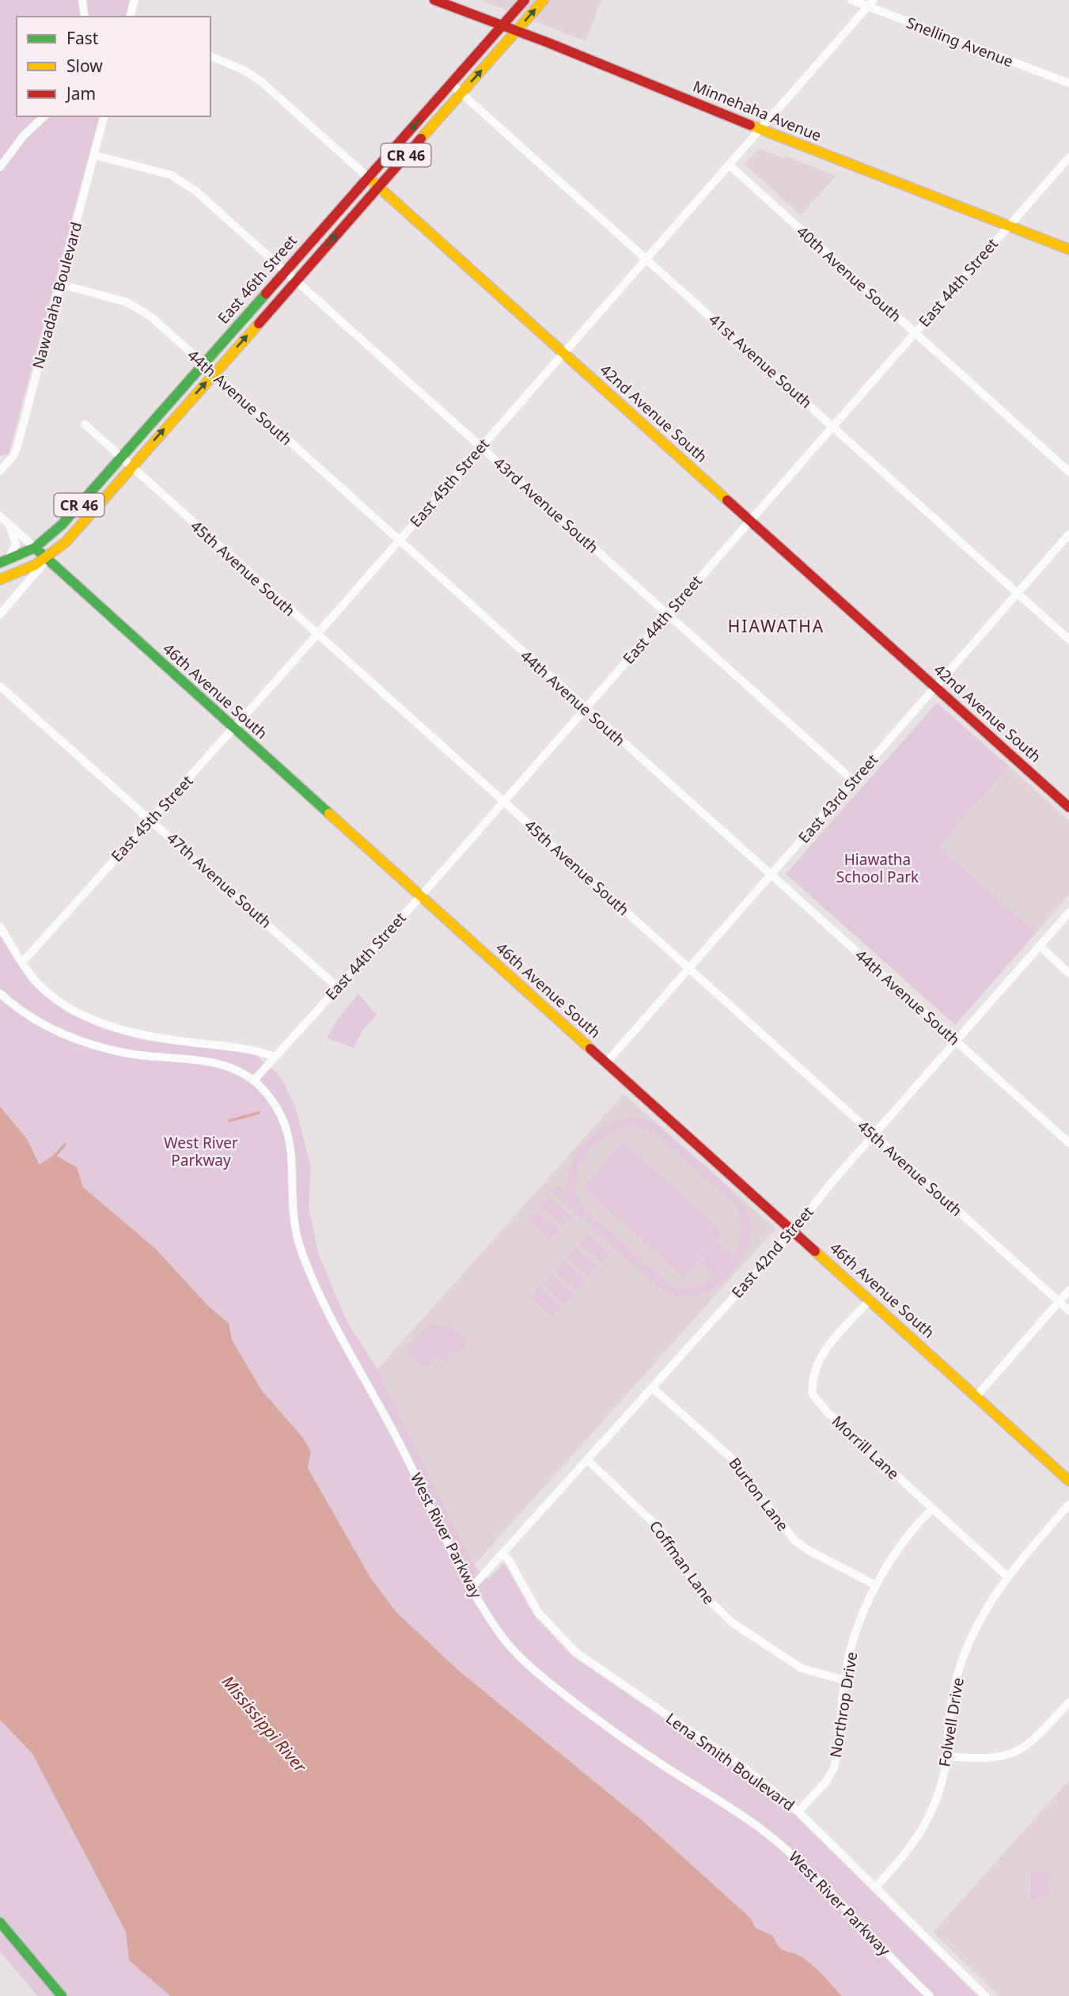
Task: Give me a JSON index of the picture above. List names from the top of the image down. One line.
{"streets":{"street":["Snelling Avenue","Minnehaha Avenue","CR 46","40th Avenue South","East 46th Street","East 44th Street","Nawadaha Boulevard","41st Avenue South","44th Avenue South","42nd Avenue South","East 45th Street","43rd Avenue South","45th Avenue South","46th Avenue South","East 43rd Street","47th Avenue South","East 42nd Street","Morrill Lane","Burton Lane","West River Parkway","Coffman Lane","Northrop Drive","Folwell Drive","Lena Smith Boulevard"]},"crossings":[["Snelling Avenue","East 45th Street"],["Minnehaha Avenue","East 46th Street"],["Minnehaha Avenue","East 44th Street"],["Minnehaha Avenue","East 45th Street"],["40th Avenue South","East 44th Street"],["40th Avenue South","East 45th Street"],["East 46th Street","41st Avenue South"],["East 46th Street","44th Avenue South"],["East 46th Street","42nd Avenue South"],["East 46th Street","43rd Avenue South"],["East 46th Street","45th Avenue South"],["East 46th Street","46th Avenue South"],["East 44th Street","41st Avenue South"],["East 44th Street","44th Avenue South"],["East 44th Street","42nd Avenue South"],["East 44th Street","43rd Avenue South"],["East 44th Street","45th Avenue South"],["East 44th Street","46th Avenue South"],["East 44th Street","47th Avenue South"],["East 44th Street","West River Parkway"],["Nawadaha Boulevard","44th Avenue South"],["Nawadaha Boulevard","43rd Avenue South"],["41st Avenue South","East 45th Street"],["41st Avenue South","East 43rd Street"],["44th Avenue South","East 45th Street"],["44th Avenue South","East 43rd Street"],["44th Avenue South","East 42nd Street"],["42nd Avenue South","East 45th Street"],["42nd Avenue South","East 43rd Street"],["East 45th Street","43rd Avenue South"],["East 45th Street","45th Avenue South"],["East 45th Street","46th Avenue South"],["East 45th Street","47th Avenue South"],["43rd Avenue South","East 43rd Street"],["45th Avenue South","East 43rd Street"],["45th Avenue South","East 42nd Street"],["46th Avenue South","East 43rd Street"],["46th Avenue South","East 42nd Street"],["46th Avenue South","Morrill Lane"],["East 42nd Street","Burton Lane"],["East 42nd Street","West River Parkway"],["East 42nd Street","Coffman Lane"],["East 42nd Street","Lena Smith Boulevard"],["Morrill Lane","Northrop Drive"],["Morrill Lane","Folwell Drive"],["Burton Lane","Northrop Drive"],["Coffman Lane","Northrop Drive"],["Northrop Drive","Lena Smith Boulevard"],["Folwell Drive","Lena Smith Boulevard"]],"districts":["HIAWATHA"],"water":["Mississippi River"],"parks":["Hiawatha School Park","West River Parkway"],"legend":["Fast","Slow","Jam"]}
